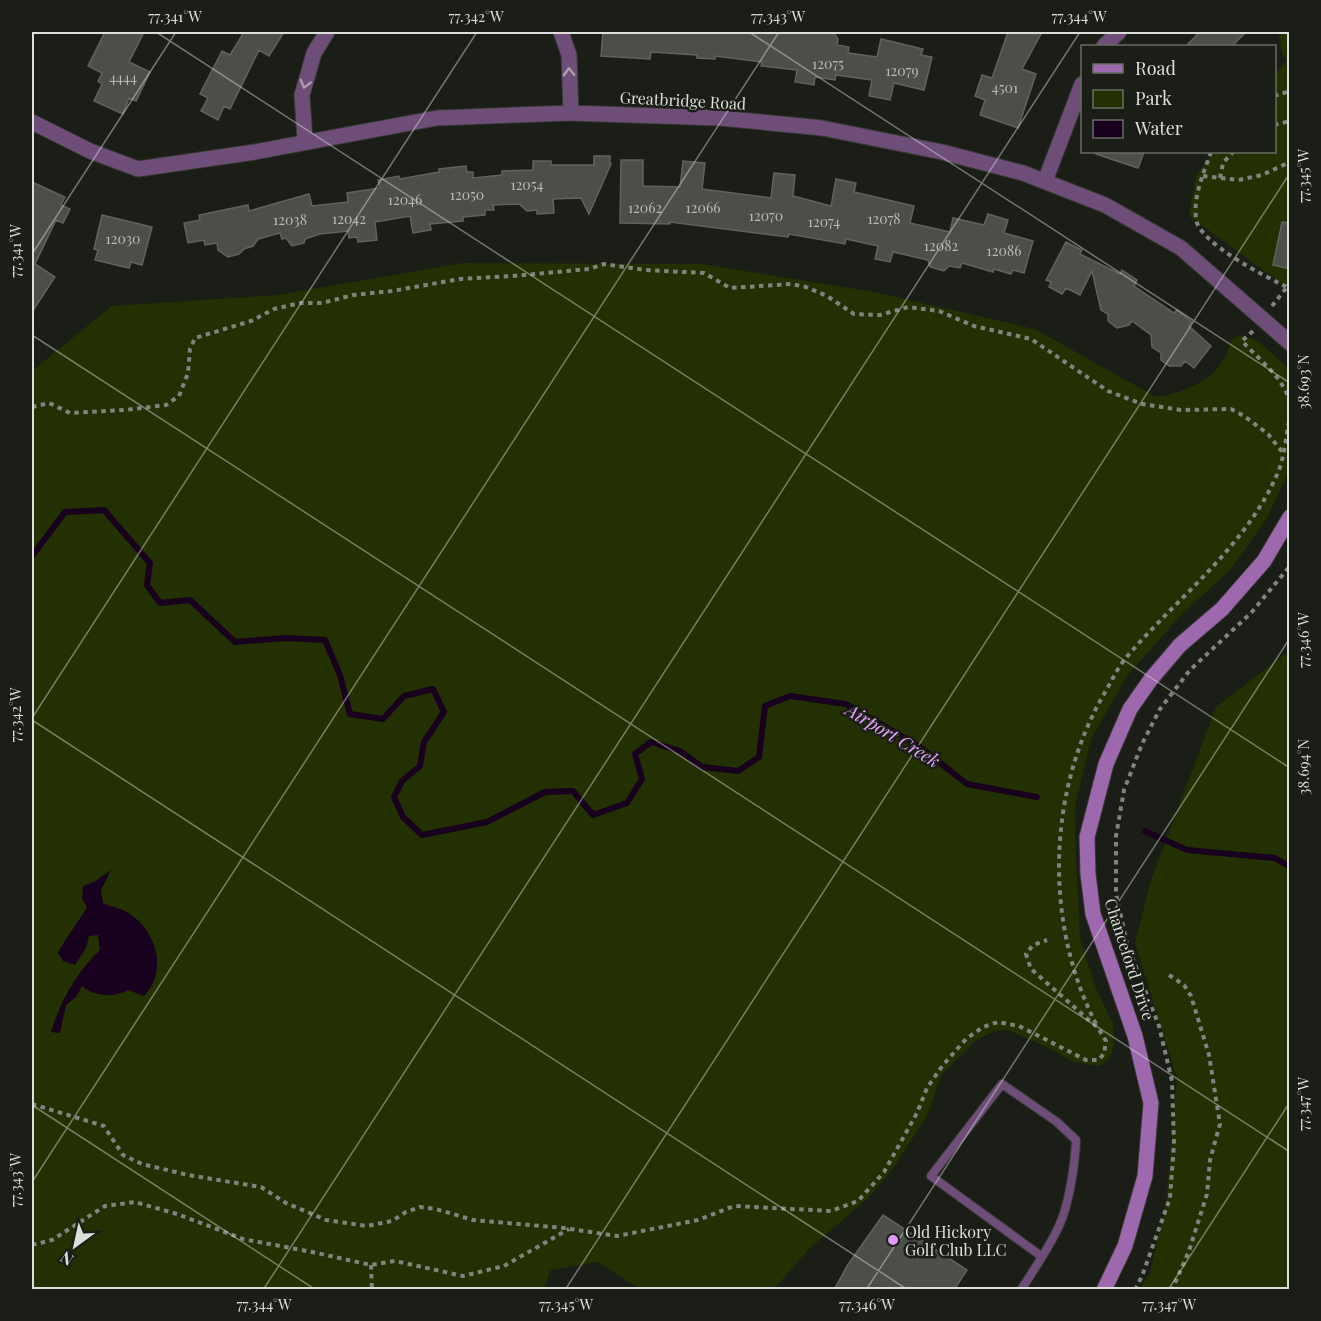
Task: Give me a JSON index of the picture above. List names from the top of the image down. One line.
{"streets":{"street":["Greatbridge Road","Chanceford Drive"]},"water":["Airport Creek"],"places":["Old Hickory Golf Club LLC"],"house_numbers":["12075","12079","4444","4501","12054","12050","12046","12062","12066","12070","12042","12078","12038","12074","12030","12082","12086"],"legend":["Road","Park","Water"],"north":"bottom left","coordinates":["77.341°W","77.342°W","77.343°W","77.344°W","77.345°W","38.693°N","77.346°W","38.694°N","77.347°W"]}
